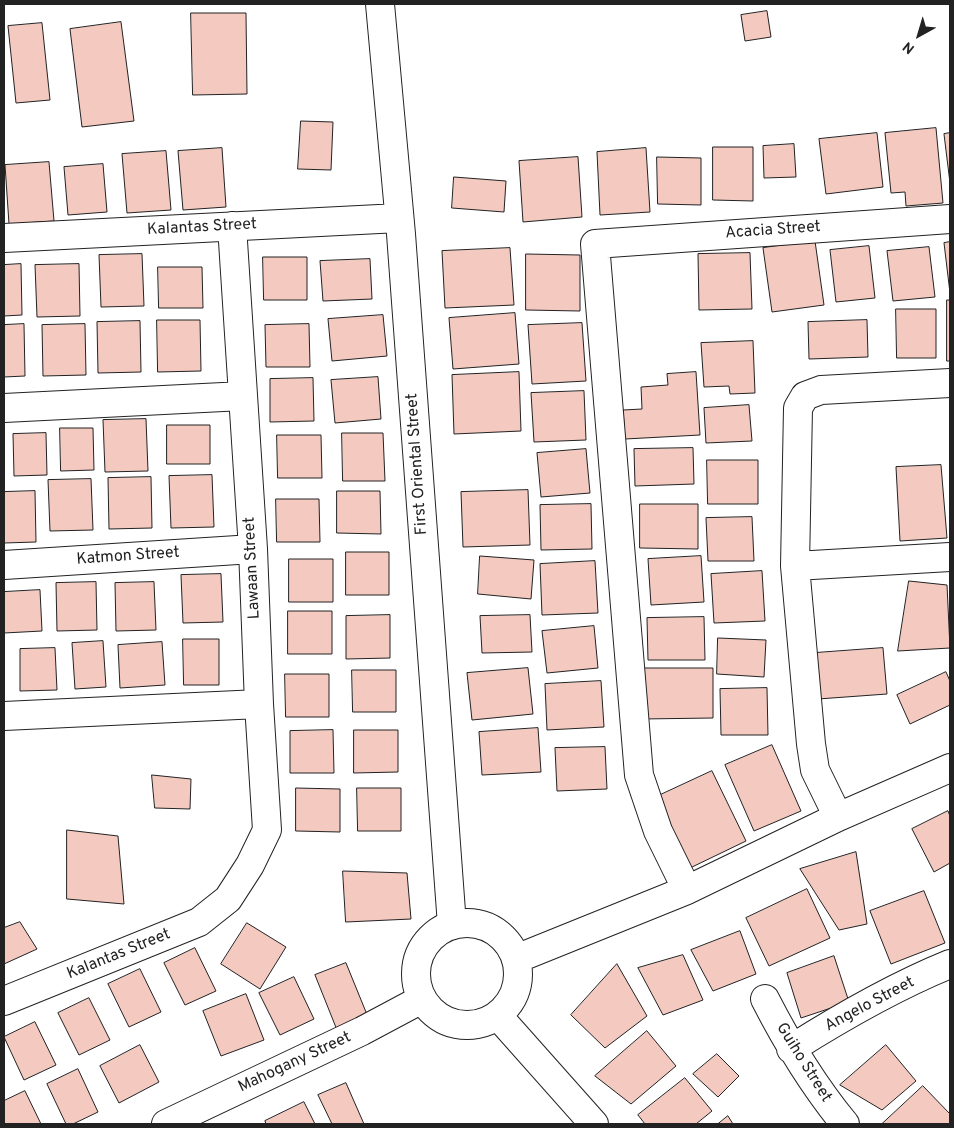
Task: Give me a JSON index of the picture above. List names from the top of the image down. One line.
{"streets":{"street":["Kalantas Street","Acacia Street","First Oriental Street","Katmon Street","Lawaan Street","Angelo Street","Mahogany Street","Guiho Street"]},"crossings":[["Kalantas Street","First Oriental Street"],["Kalantas Street","Lawaan Street"],["First Oriental Street","Mahogany Street"],["Katmon Street","Lawaan Street"],["Angelo Street","Guiho Street"]],"north":"bottom left"}
